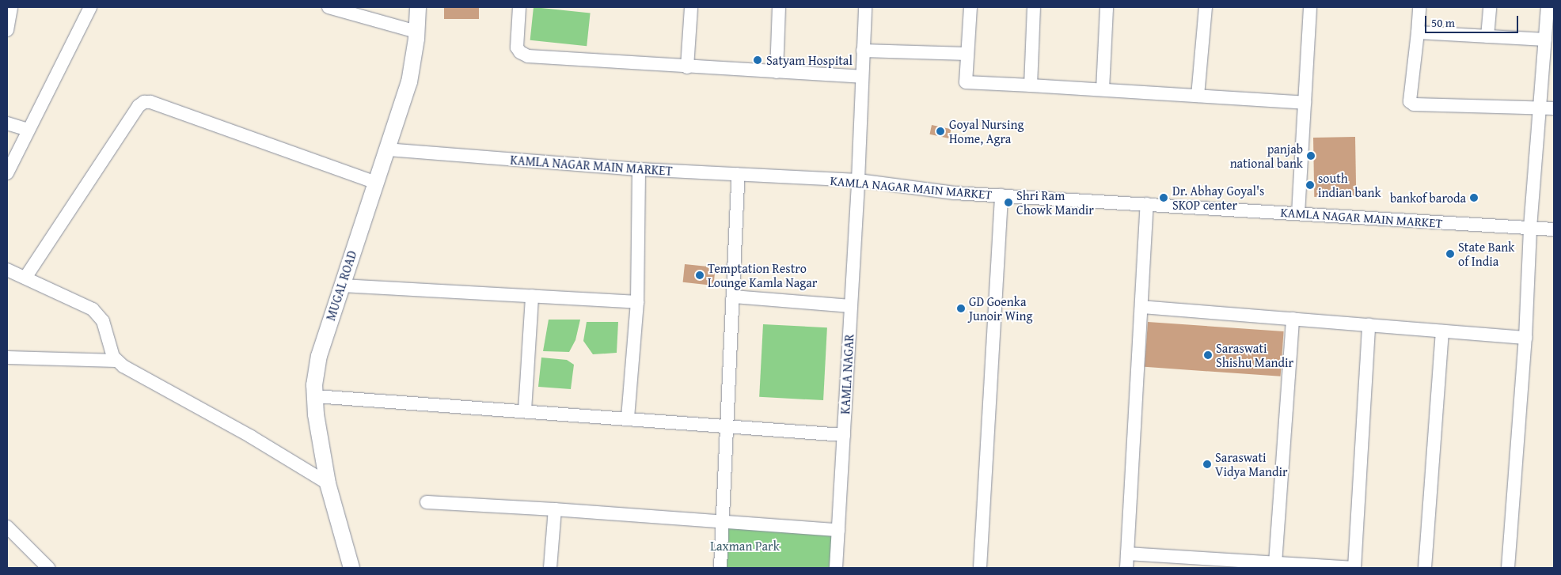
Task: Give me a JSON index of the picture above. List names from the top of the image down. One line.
{"streets":{"street":["KAMLA NAGAR MAIN MARKET","MUGAL ROAD","KAMLA NAGAR"]},"crossings":[["KAMLA NAGAR MAIN MARKET","MUGAL ROAD"],["KAMLA NAGAR MAIN MARKET","KAMLA NAGAR"]],"parks":["Laxman Park"],"places":["Satyam Hospital","Goyal Nursing Home, Agra","panjab national bank","south indian bank","Dr. Abhay Goyal's SKOP center","bankof baroda","Shri Ram Chowk Mandir","State Bank of India","Temptation Restro Lounge Kamla Nagar","GD Goenka Junoir Wing","Saraswati Shishu Mandir","Saraswati Vidya Mandir"],"scale_bar":"50 m"}
